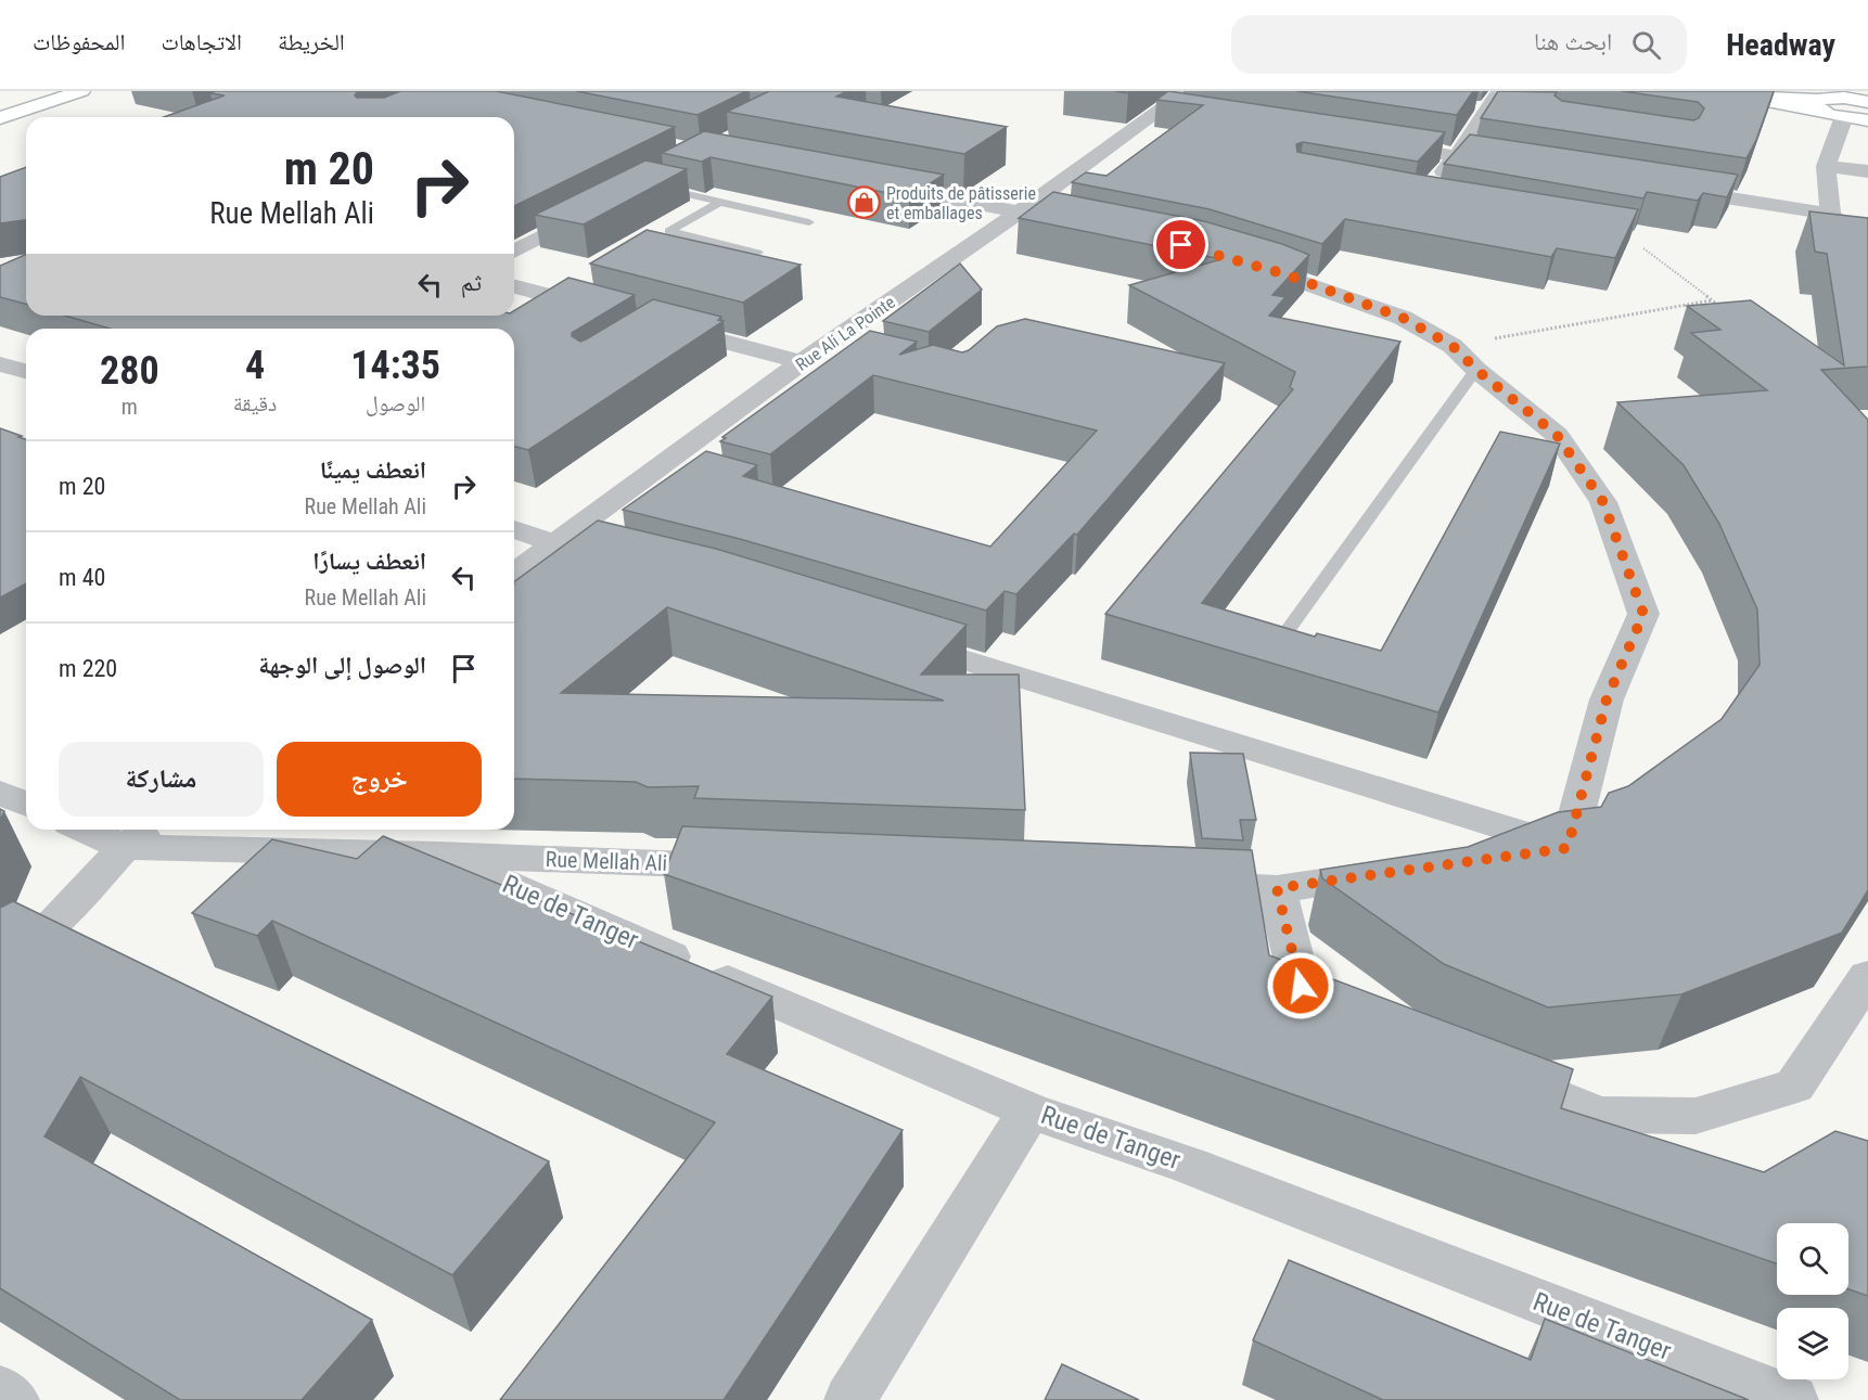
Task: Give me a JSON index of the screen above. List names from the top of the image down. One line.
{"streets":{"street":["Rue Ali La Pointe","Rue Mellah Ali","Rue de Tanger"]},"crossings":[["Rue Mellah Ali","Rue de Tanger"]],"places":{"shop":["Produits de pâtisserie et emballages"]},"page":{"header":"Headway","search":"ابحث هنا","nav":["الخريطة","الاتجاهات","المحفوظات"],"turn":["20 m","Rue Mellah Ali"],"then":"ثم","eta":["14:35","الوصول","4","دقيقة","280","m"],"list":[{"name":"انعطف يمينًا","note":"Rue Mellah Ali","value":"20 m"},{"name":"انعطف يسارًا","note":"Rue Mellah Ali","value":"40 m"},{"name":"الوصول إلى الوجهة","value":"220 m"}],"buttons":["خروج","مشاركة"]}}
